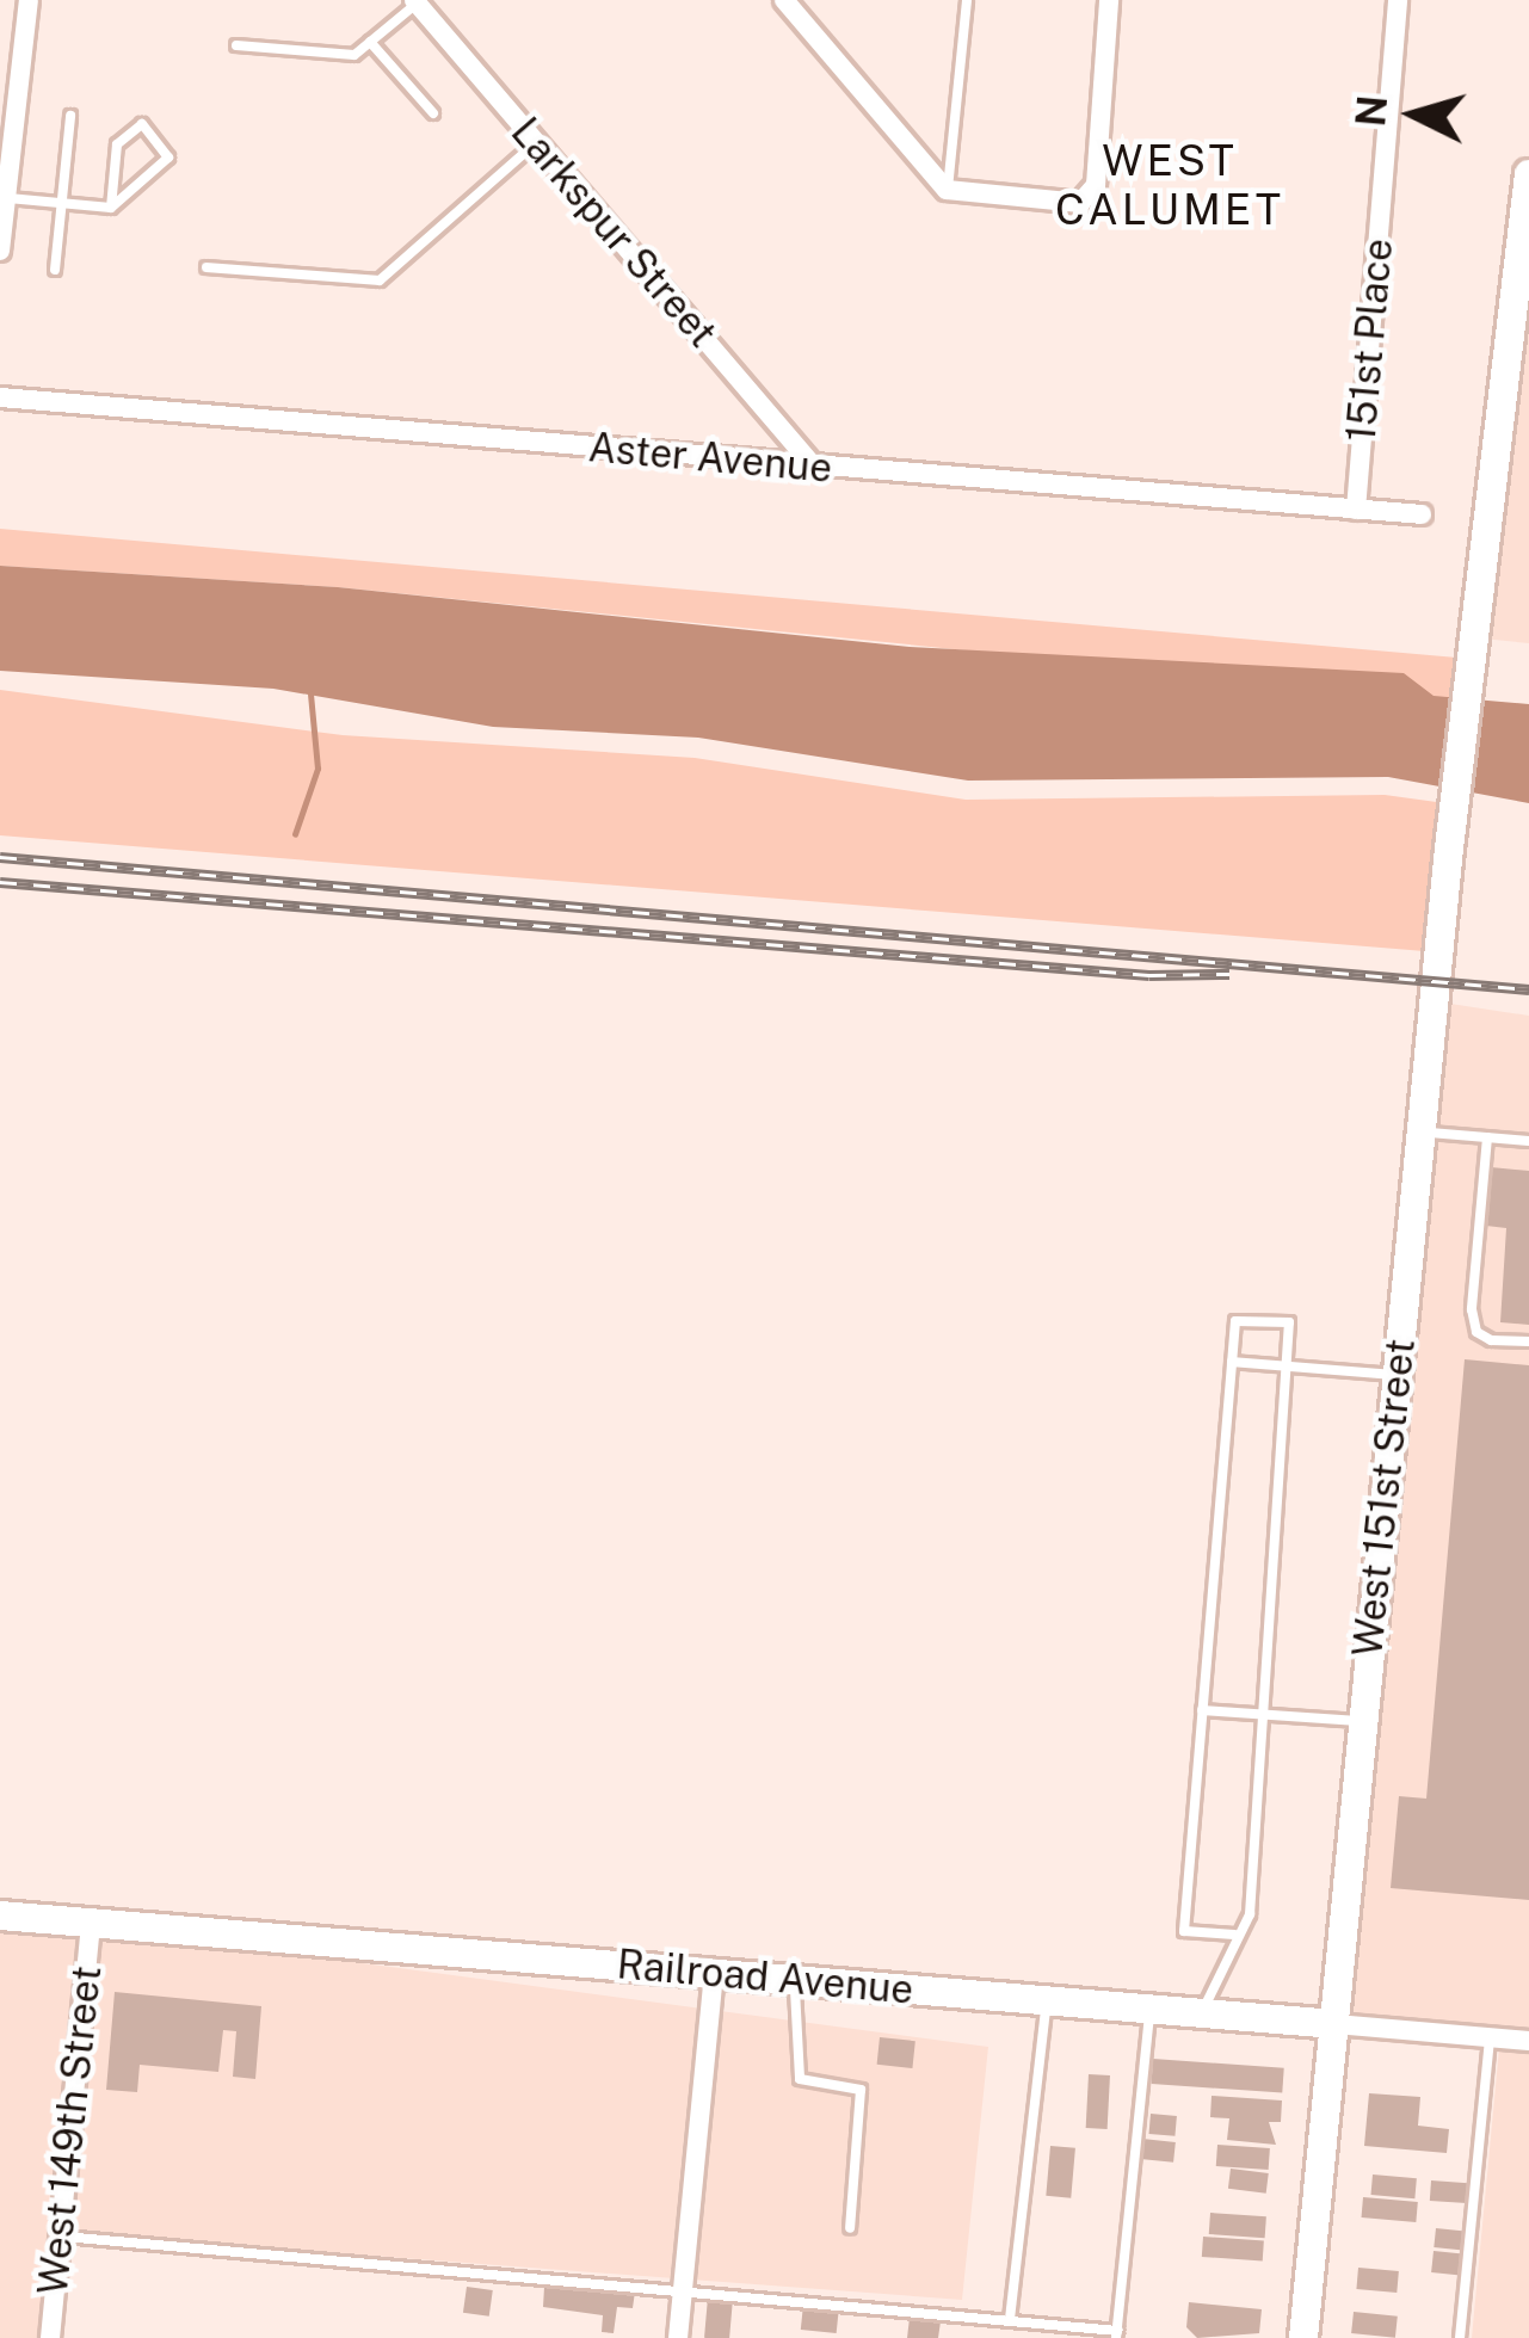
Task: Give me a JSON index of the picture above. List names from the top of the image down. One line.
{"streets":{"street":["Larkspur Street","151st Place","Aster Avenue","West 151st Street","Railroad Avenue","West 149th Street"]},"crossings":[["Larkspur Street","Aster Avenue"],["151st Place","Aster Avenue"],["West 151st Street","Railroad Avenue"],["Railroad Avenue","West 149th Street"]],"districts":["WEST CALUMET"],"north":"left"}
